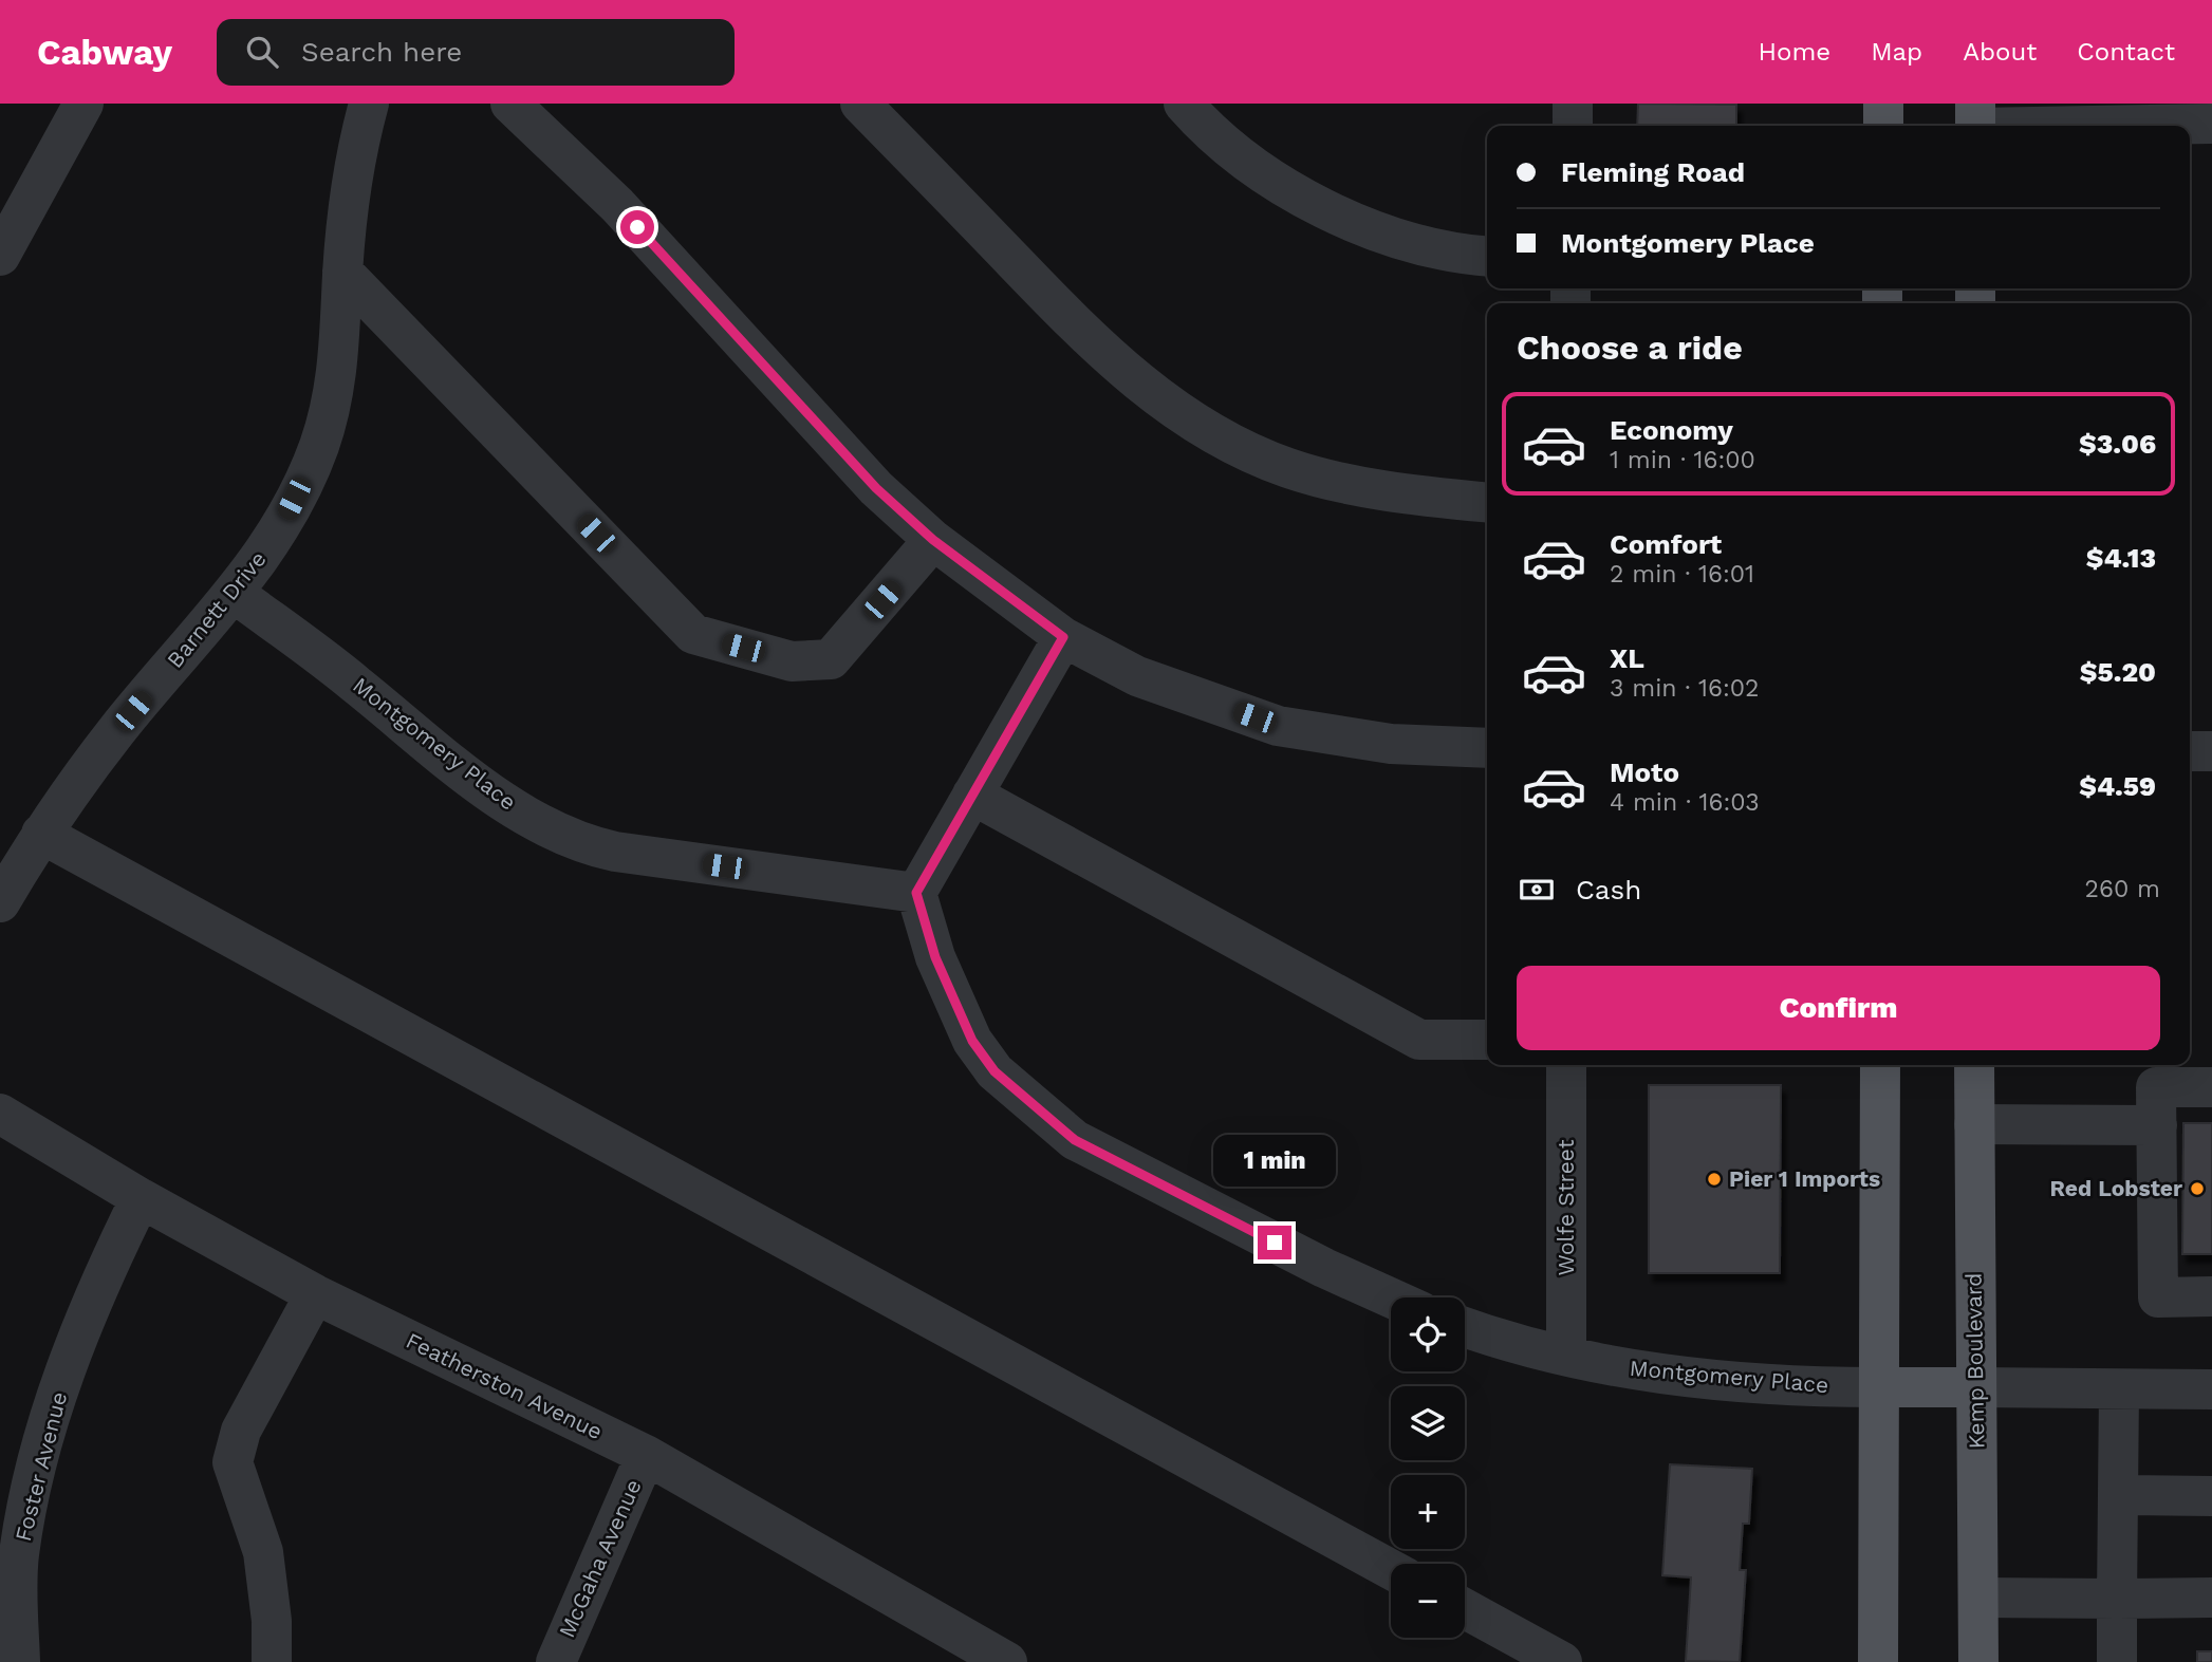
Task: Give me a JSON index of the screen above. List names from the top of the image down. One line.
{"streets":{"main road":["Kemp Boulevard"],"street":["Barnett Drive","Montgomery Place","Wolfe Street","Featherston Avenue","Foster Avenue","McGaha Avenue"]},"crossings":[["Barnett Drive","Montgomery Place"],["Montgomery Place","Wolfe Street"],["Featherston Avenue","Foster Avenue"],["Featherston Avenue","McGaha Avenue"]],"places":["Pier 1 Imports","Red Lobster"],"page":{"header":"Cabway","search":"Search here","nav":["Home","Map","About","Contact"],"banner":["Fleming Road","Montgomery Place"],"heading":"Choose a ride","list":[{"name":"Economy","note":"1 min · 16:00","value":"$3.06"},{"name":"Comfort","note":"2 min · 16:01","value":"$4.13"},{"name":"XL","note":"3 min · 16:02","value":"$5.20"},{"name":"Moto","note":"4 min · 16:03","value":"$4.59"}],"pay":["Cash","260 m"],"buttons":"Confirm","bubble":"1 min","map_buttons":["+","−"]}}
